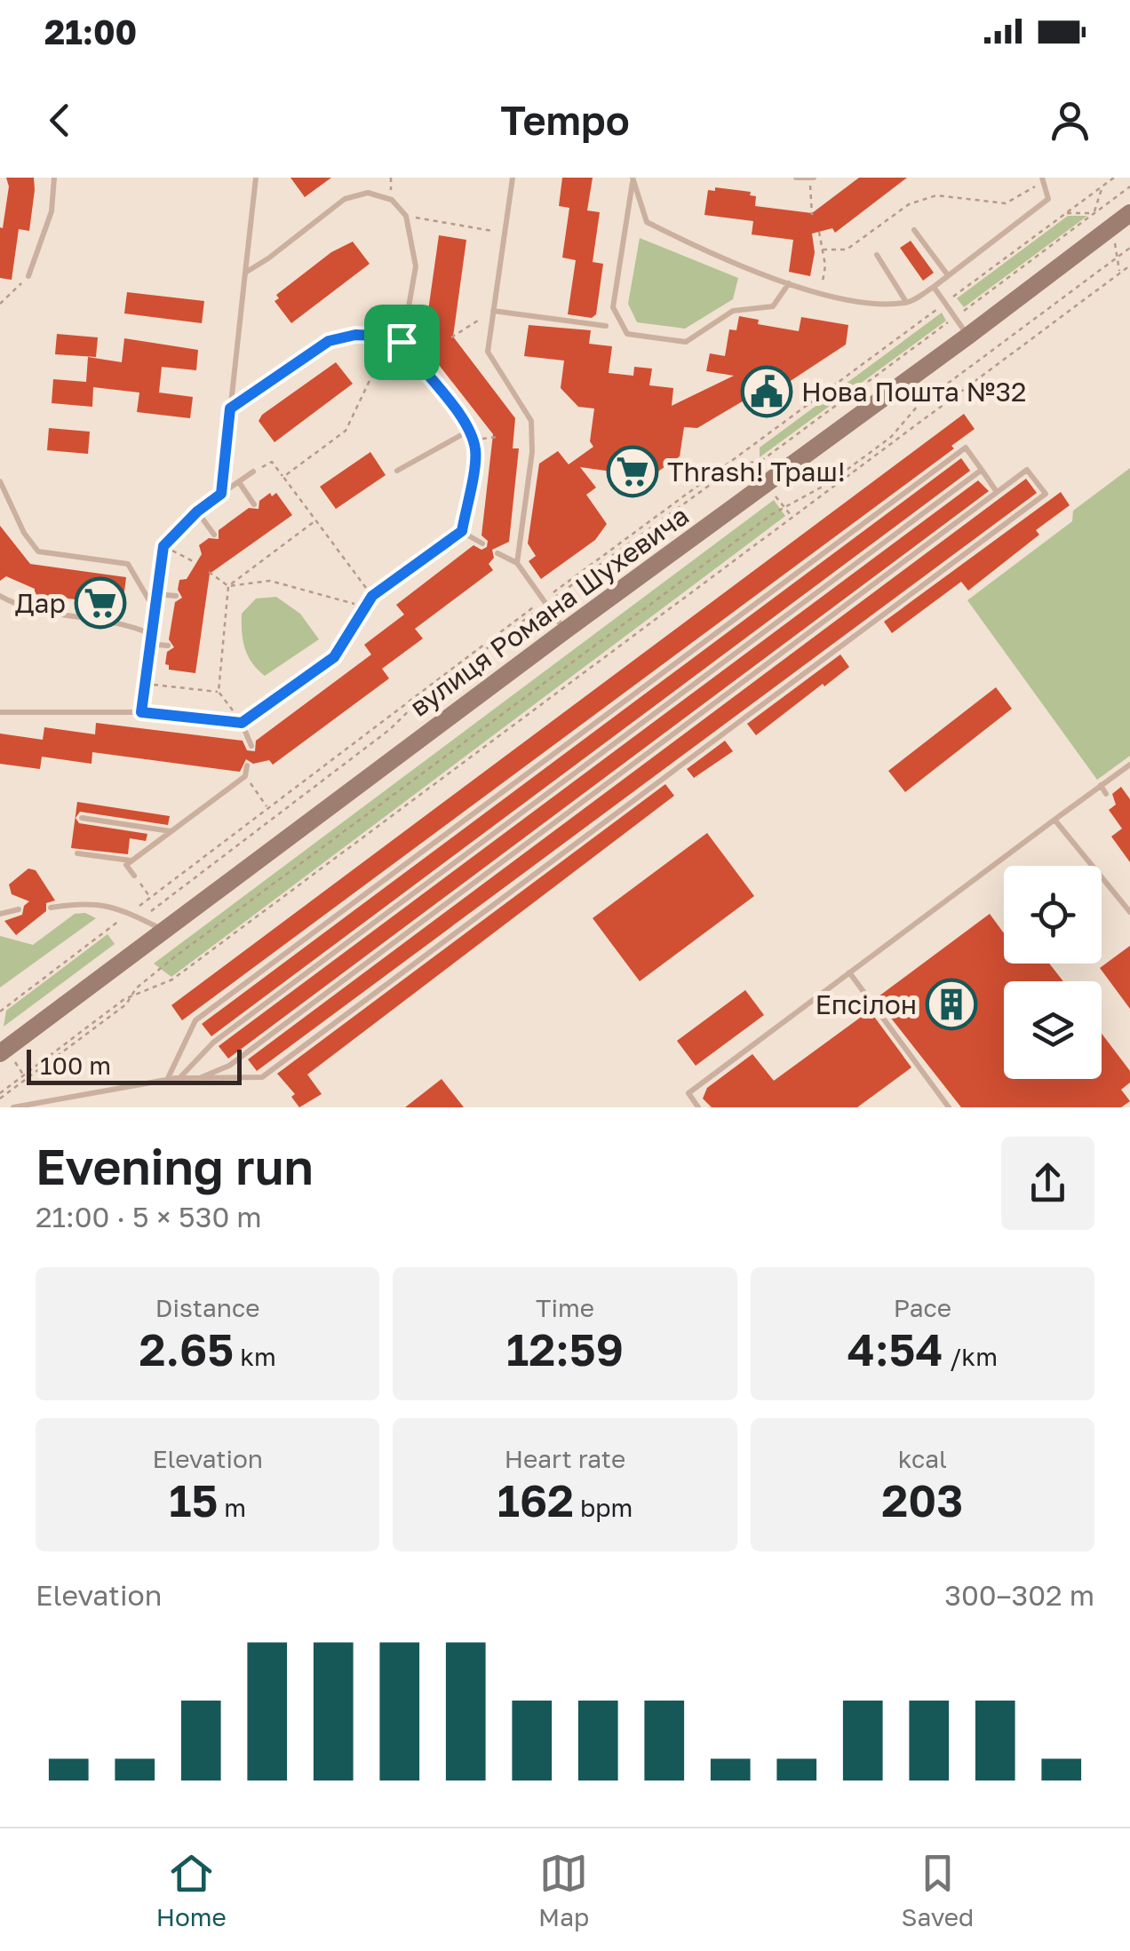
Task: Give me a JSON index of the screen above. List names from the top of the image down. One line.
{"streets":{"main road":["вулиця Романа Шухевича"]},"places":{"public building":["Нова Пошта №32"],"supermarket":["Thrash! Траш!","Дар"],"building":["Епсілон"]},"scale_bar":"100 m","page":{"status":"21:00","header":"Tempo","scale":"100 m","heading":["Evening run","21:00 · 5 × 530 m"],"stats":[["Distance","2.65 km"],["Time","12:59"],["Pace","4:54 /km"],["Elevation","15 m"],["Heart rate","162 bpm"],["kcal","203"]],"chart":["Elevation","300–302 m"],"tabs":["Home","Map","Saved"]}}
